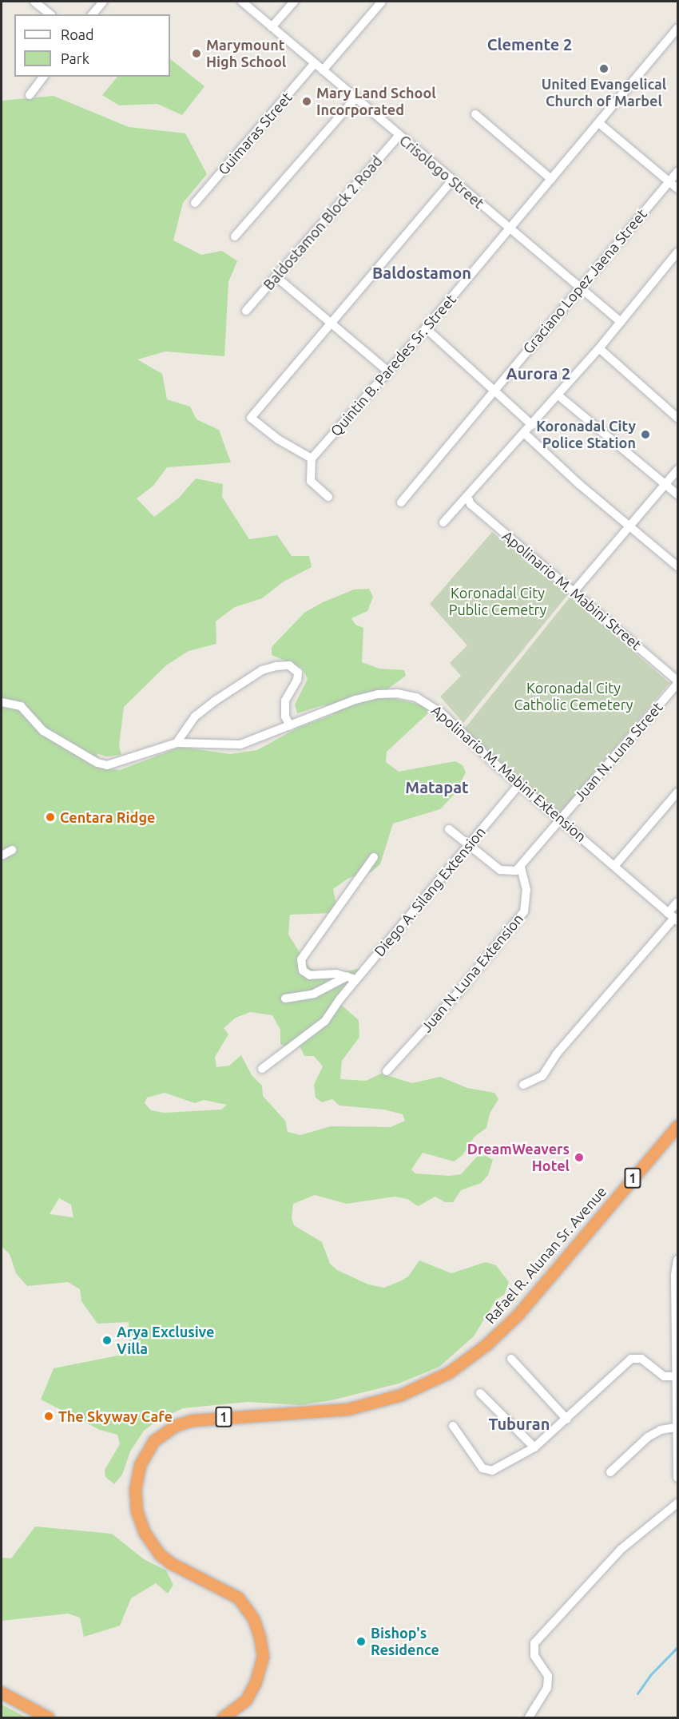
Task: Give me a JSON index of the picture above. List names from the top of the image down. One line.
{"streets":{"highway":["1","Rafael R. Alunan Sr. Avenue"],"street":["Guimaras Street","Crisologo Street","Baldostamon Block 2 Road","Graciano Lopez Jaena Street","Quintin B. Paredes Sr. Street","Apolinario M. Mabini Street","Juan N. Luna Street","Apolinario M. Mabini Extension","Diego A. Silang Extension","Juan N. Luna Extension"]},"crossings":[["Guimaras Street","Crisologo Street"],["Crisologo Street","Baldostamon Block 2 Road"],["Crisologo Street","Graciano Lopez Jaena Street"],["Crisologo Street","Quintin B. Paredes Sr. Street"],["Apolinario M. Mabini Street","Juan N. Luna Street"],["Juan N. Luna Street","Apolinario M. Mabini Extension"],["Apolinario M. Mabini Extension","Diego A. Silang Extension"]],"districts":["Clemente 2","Baldostamon","Aurora 2","Matapat","Tuburan"],"parks":["Koronadal City Public Cemetry","Koronadal City Catholic Cemetery"],"places":["Marymount High School","United Evangelical Church of Marbel","Mary Land School Incorporated","Koronadal City Police Station","Centara Ridge","DreamWeavers Hotel","Arya Exclusive Villa","The Skyway Cafe","Bishop's Residence"],"legend":["Road","Park"]}
